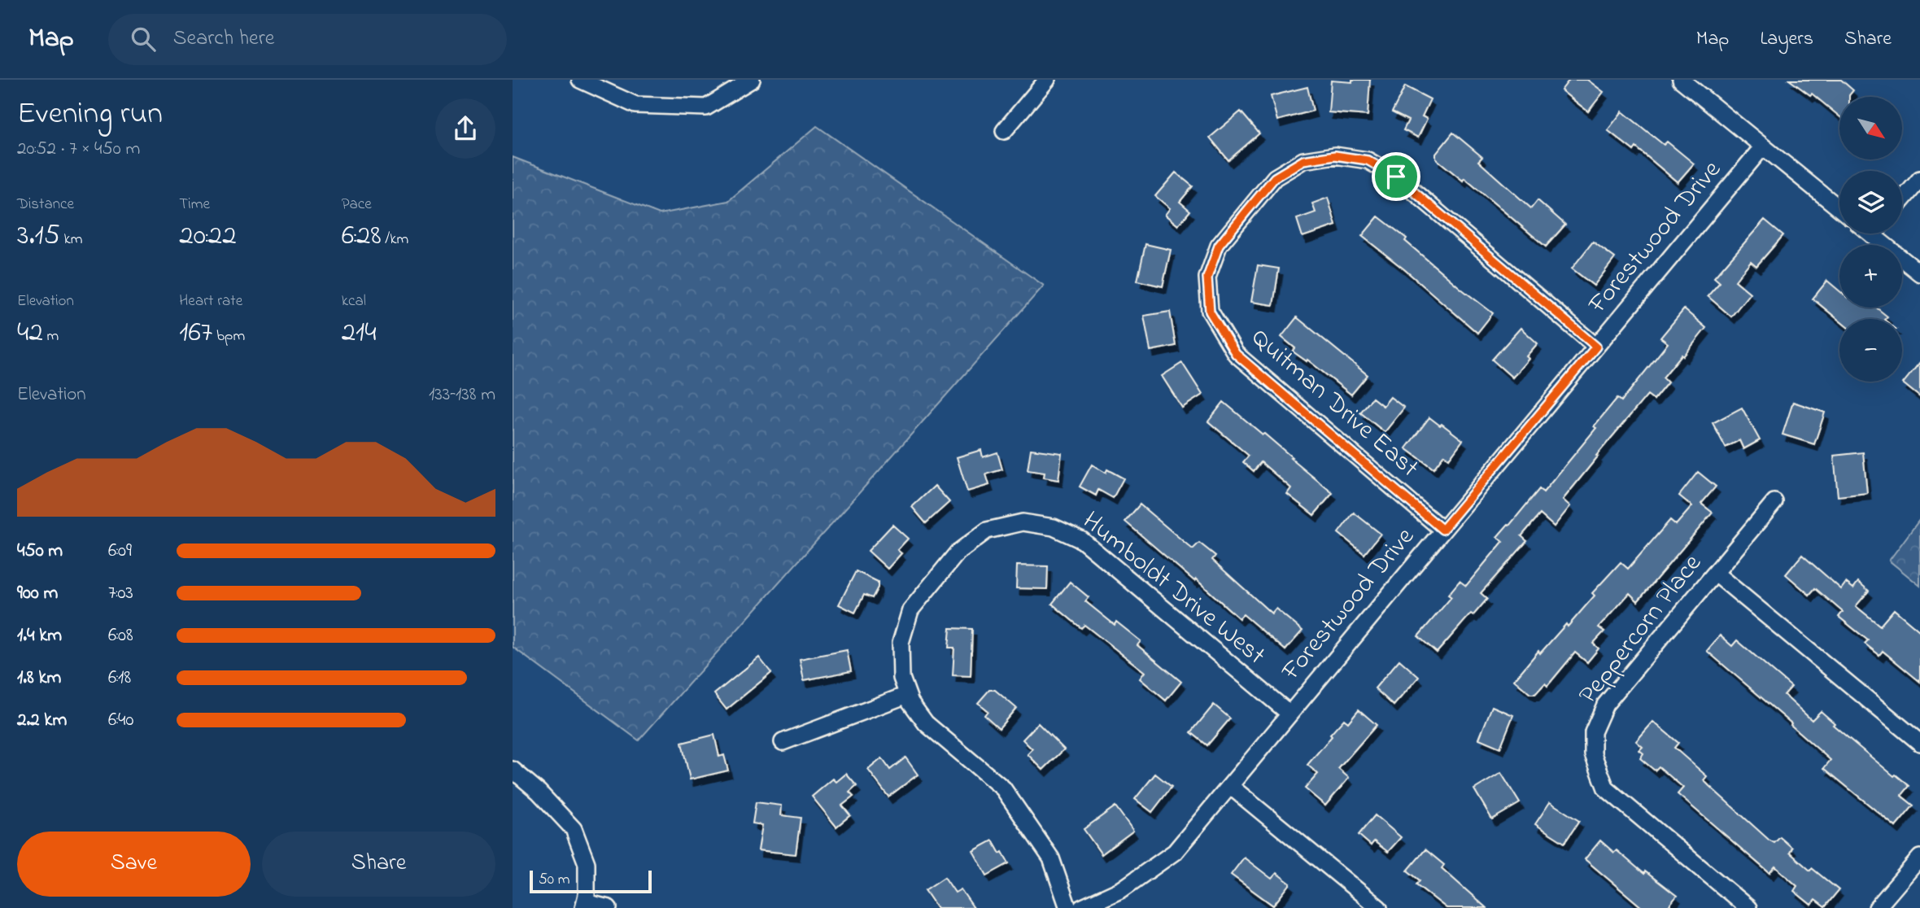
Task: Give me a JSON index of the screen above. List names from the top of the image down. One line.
{"streets":{"street":["Forestwood Drive","Quitman Drive East","Humboldt Drive West","Peppercorn Place"]},"crossings":[["Forestwood Drive","Quitman Drive East"],["Forestwood Drive","Humboldt Drive West"]],"scale_bar":"50 m","north":"bottom right","page":{"header":"Map","search":"Search here","nav":["Map","Layers","Share"],"heading":["Evening run","20:52 · 7 × 450 m"],"map_buttons":["+","−"],"stats":[["Distance","3.15 km"],["Time","20:22"],["Pace","6:28 /km"],["Elevation","42 m"],["Heart rate","167 bpm"],["kcal","214"]],"chart":["Elevation","133–138 m"],"list":[{"name":"450 m","note":"6:09"},{"name":"900 m","note":"7:03"},{"name":"1.4 km","note":"6:08"},{"name":"1.8 km","note":"6:18"},{"name":"2.2 km","note":"6:40"}],"buttons":["Save","Share"],"scale":"50 m"}}
